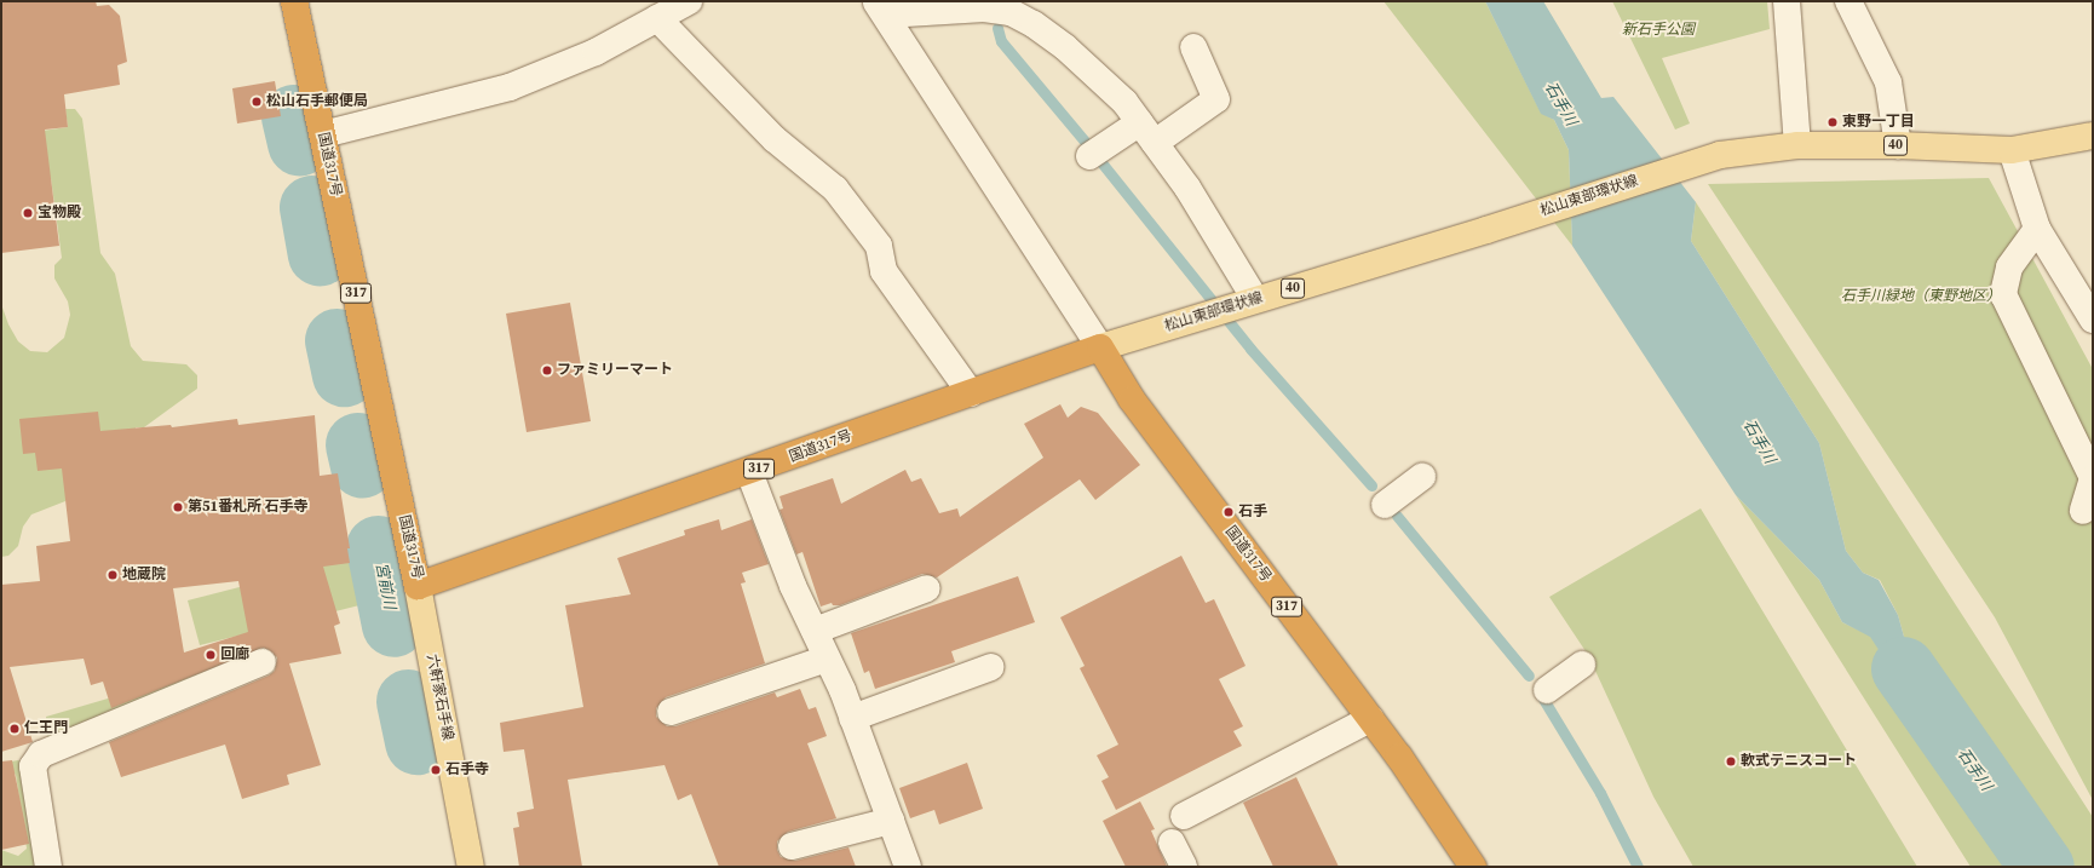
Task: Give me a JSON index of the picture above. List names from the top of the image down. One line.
{"streets":{"highway":["国道317号","317"],"main road":["40","松山東部環状線","六軒家石手線"]},"crossings":[["国道317号","松山東部環状線"],["国道317号","六軒家石手線"]],"water":["石手川","宮前川"],"parks":["新石手公園","石手川緑地（東野地区）"],"places":["松山石手郵便局","東野一丁目","宝物殿","ファミリーマート","第51番札所 石手寺","石手","地蔵院","回廊","仁王門","軟式テニスコート","石手寺"]}
